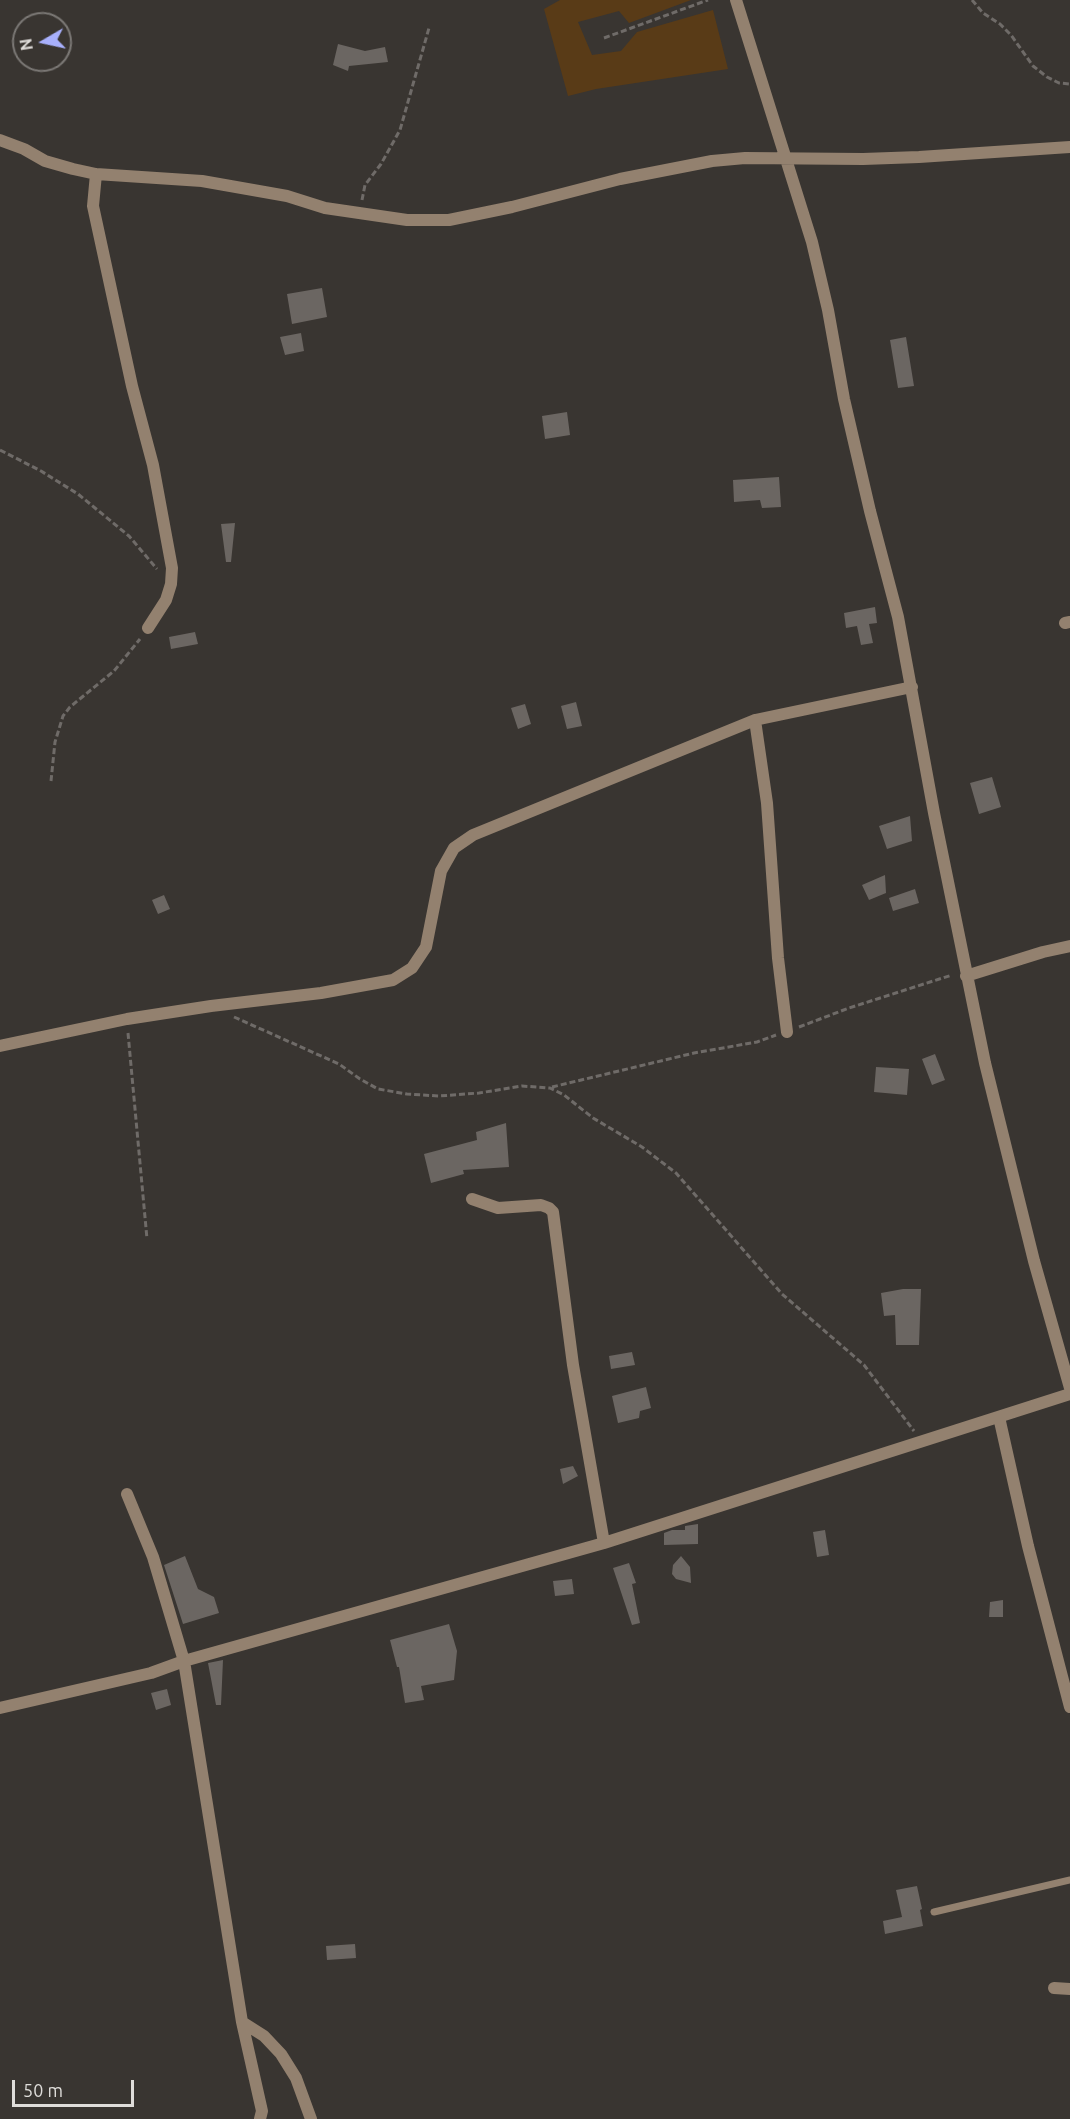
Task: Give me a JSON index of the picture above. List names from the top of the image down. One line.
{"scale_bar":"50 m","north":"left"}
